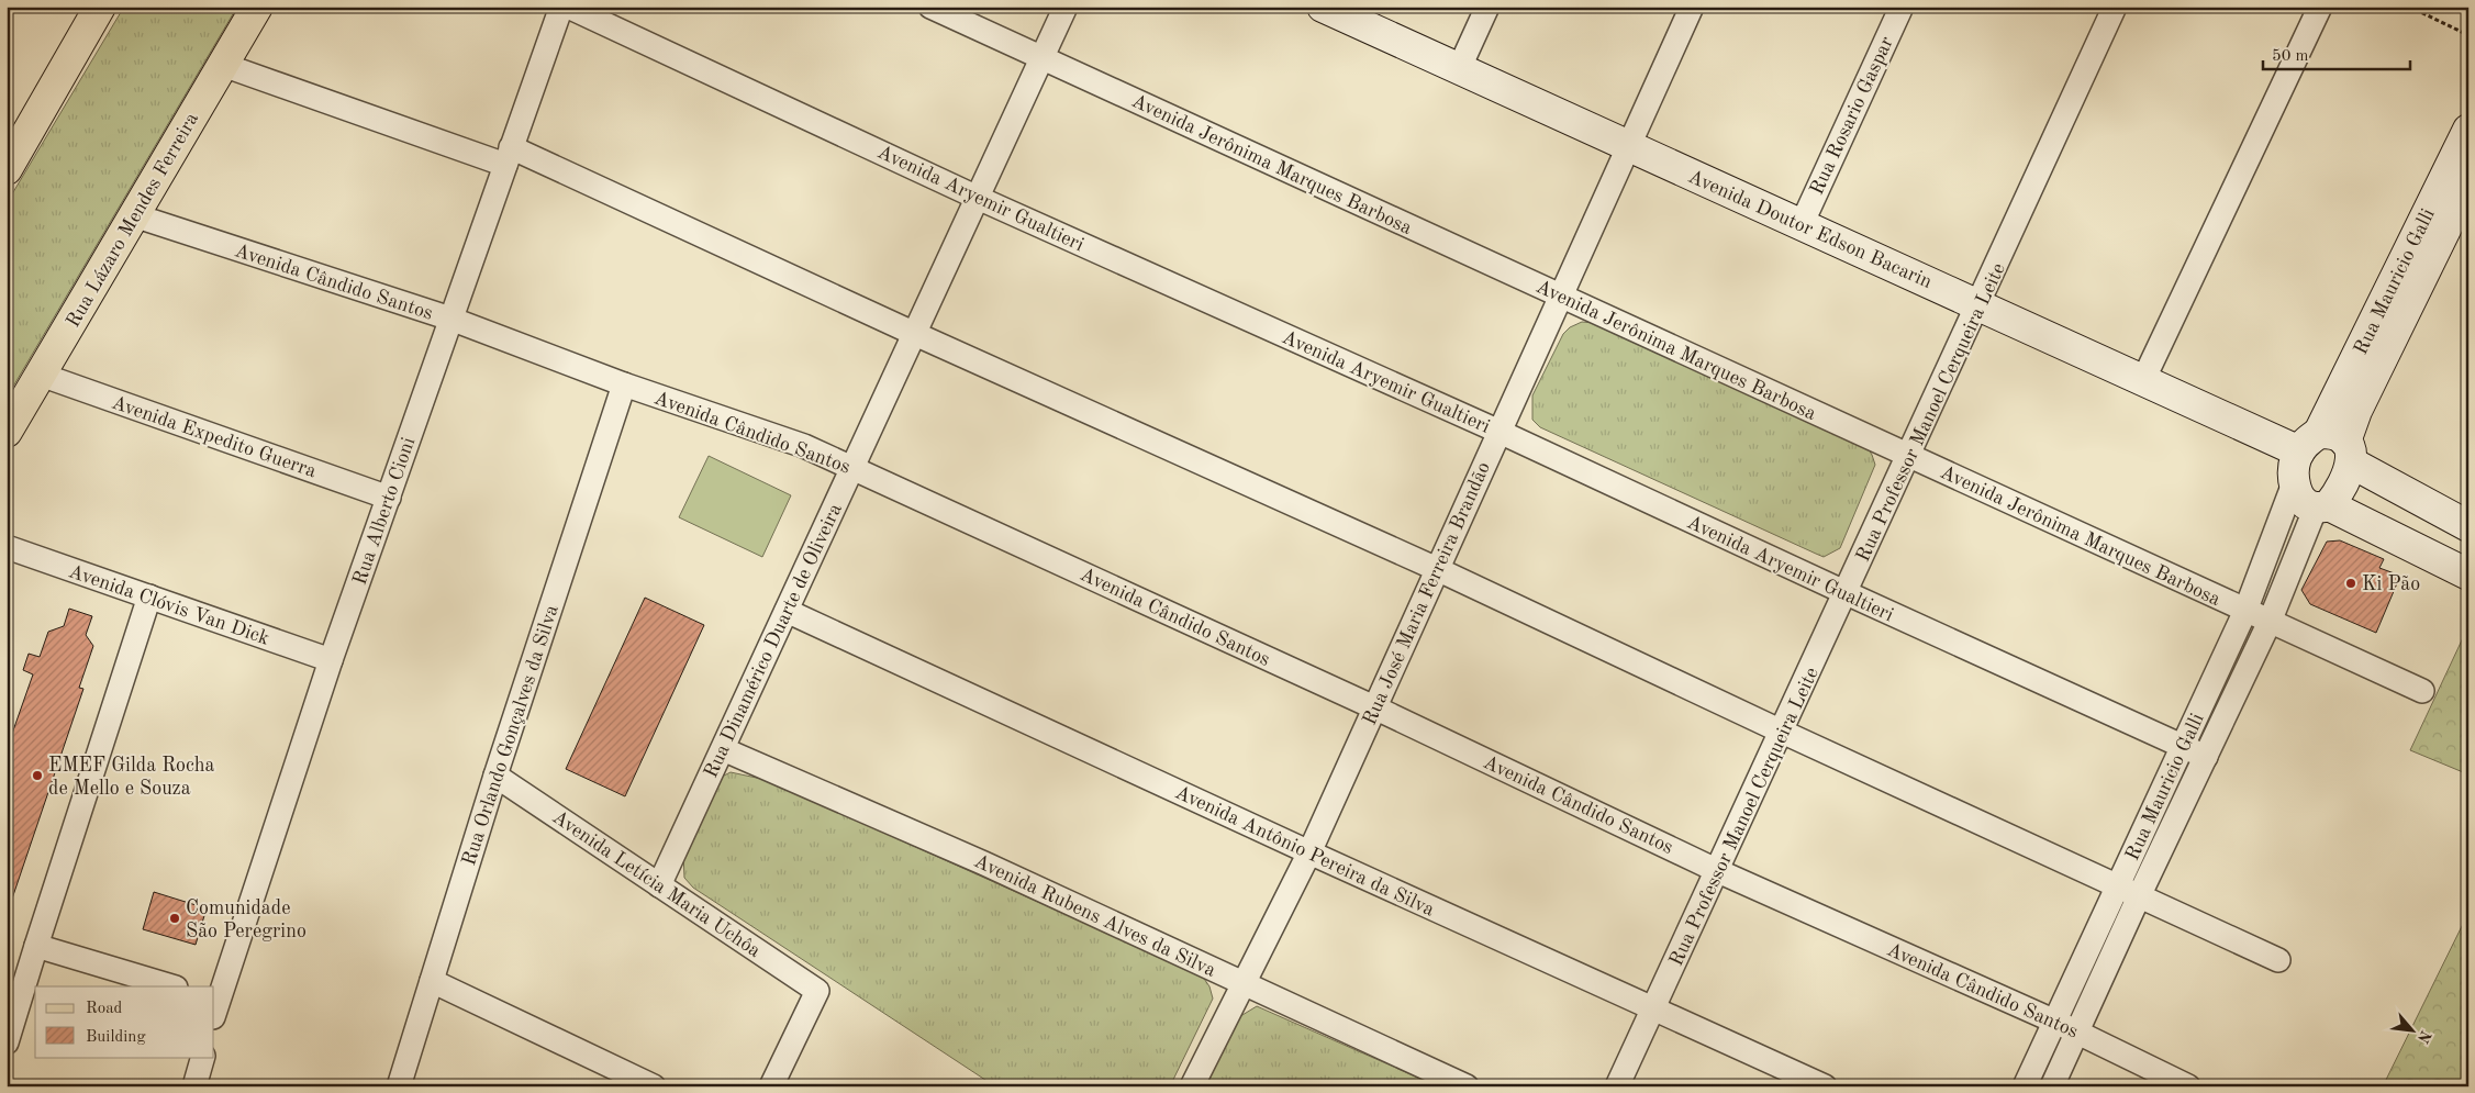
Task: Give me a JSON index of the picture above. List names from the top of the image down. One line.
{"streets":{"main road":["Rua Lázaro Mendes Ferreira"],"street":["Rua Rosario Gaspar","Avenida Jerônima Marques Barbosa","Avenida Aryemir Gualtieri","Avenida Doutor Edson Bacarin","Avenida Cândido Santos","Rua Mauricio Galli","Rua Professor Manoel Cerqueira Leite","Avenida Expedito Guerra","Rua Alberto Cioni","Rua José Maria Ferreira Brandão","Avenida Clóvis Van Dick","Rua Dinamérico Duarte de Oliveira","Rua Orlando Gonçalves da Silva","Avenida Antônio Pereira da Silva","Avenida Letícia Maria Uchôa","Avenida Rubens Alves da Silva"]},"crossings":[["Rua Rosario Gaspar","Avenida Doutor Edson Bacarin"],["Avenida Jerônima Marques Barbosa","Rua Mauricio Galli"],["Avenida Jerônima Marques Barbosa","Rua Professor Manoel Cerqueira Leite"],["Avenida Jerônima Marques Barbosa","Rua José Maria Ferreira Brandão"],["Avenida Jerônima Marques Barbosa","Rua Dinamérico Duarte de Oliveira"],["Avenida Aryemir Gualtieri","Rua Mauricio Galli"],["Avenida Aryemir Gualtieri","Rua Professor Manoel Cerqueira Leite"],["Avenida Aryemir Gualtieri","Rua José Maria Ferreira Brandão"],["Avenida Aryemir Gualtieri","Rua Dinamérico Duarte de Oliveira"],["Rua Lázaro Mendes Ferreira","Avenida Cândido Santos"],["Rua Lázaro Mendes Ferreira","Avenida Expedito Guerra"],["Avenida Doutor Edson Bacarin","Rua Mauricio Galli"],["Avenida Doutor Edson Bacarin","Rua Professor Manoel Cerqueira Leite"],["Avenida Doutor Edson Bacarin","Rua José Maria Ferreira Brandão"],["Avenida Cândido Santos","Rua Mauricio Galli"],["Avenida Cândido Santos","Rua Professor Manoel Cerqueira Leite"],["Avenida Cândido Santos","Rua Alberto Cioni"],["Avenida Cândido Santos","Rua José Maria Ferreira Brandão"],["Avenida Cândido Santos","Rua Dinamérico Duarte de Oliveira"],["Avenida Cândido Santos","Rua Orlando Gonçalves da Silva"],["Rua Professor Manoel Cerqueira Leite","Avenida Antônio Pereira da Silva"],["Avenida Expedito Guerra","Rua Alberto Cioni"],["Rua Alberto Cioni","Avenida Clóvis Van Dick"],["Rua José Maria Ferreira Brandão","Avenida Antônio Pereira da Silva"],["Rua José Maria Ferreira Brandão","Avenida Rubens Alves da Silva"],["Rua Dinamérico Duarte de Oliveira","Avenida Antônio Pereira da Silva"],["Rua Dinamérico Duarte de Oliveira","Avenida Letícia Maria Uchôa"],["Rua Dinamérico Duarte de Oliveira","Avenida Rubens Alves da Silva"],["Rua Orlando Gonçalves da Silva","Avenida Letícia Maria Uchôa"]],"places":["Ki Pão","EMEF Gilda Rocha de Mello e Souza","Comunidade São Peregrino"],"legend":["Road","Building"],"scale_bar":"50 m","north":"bottom right"}
